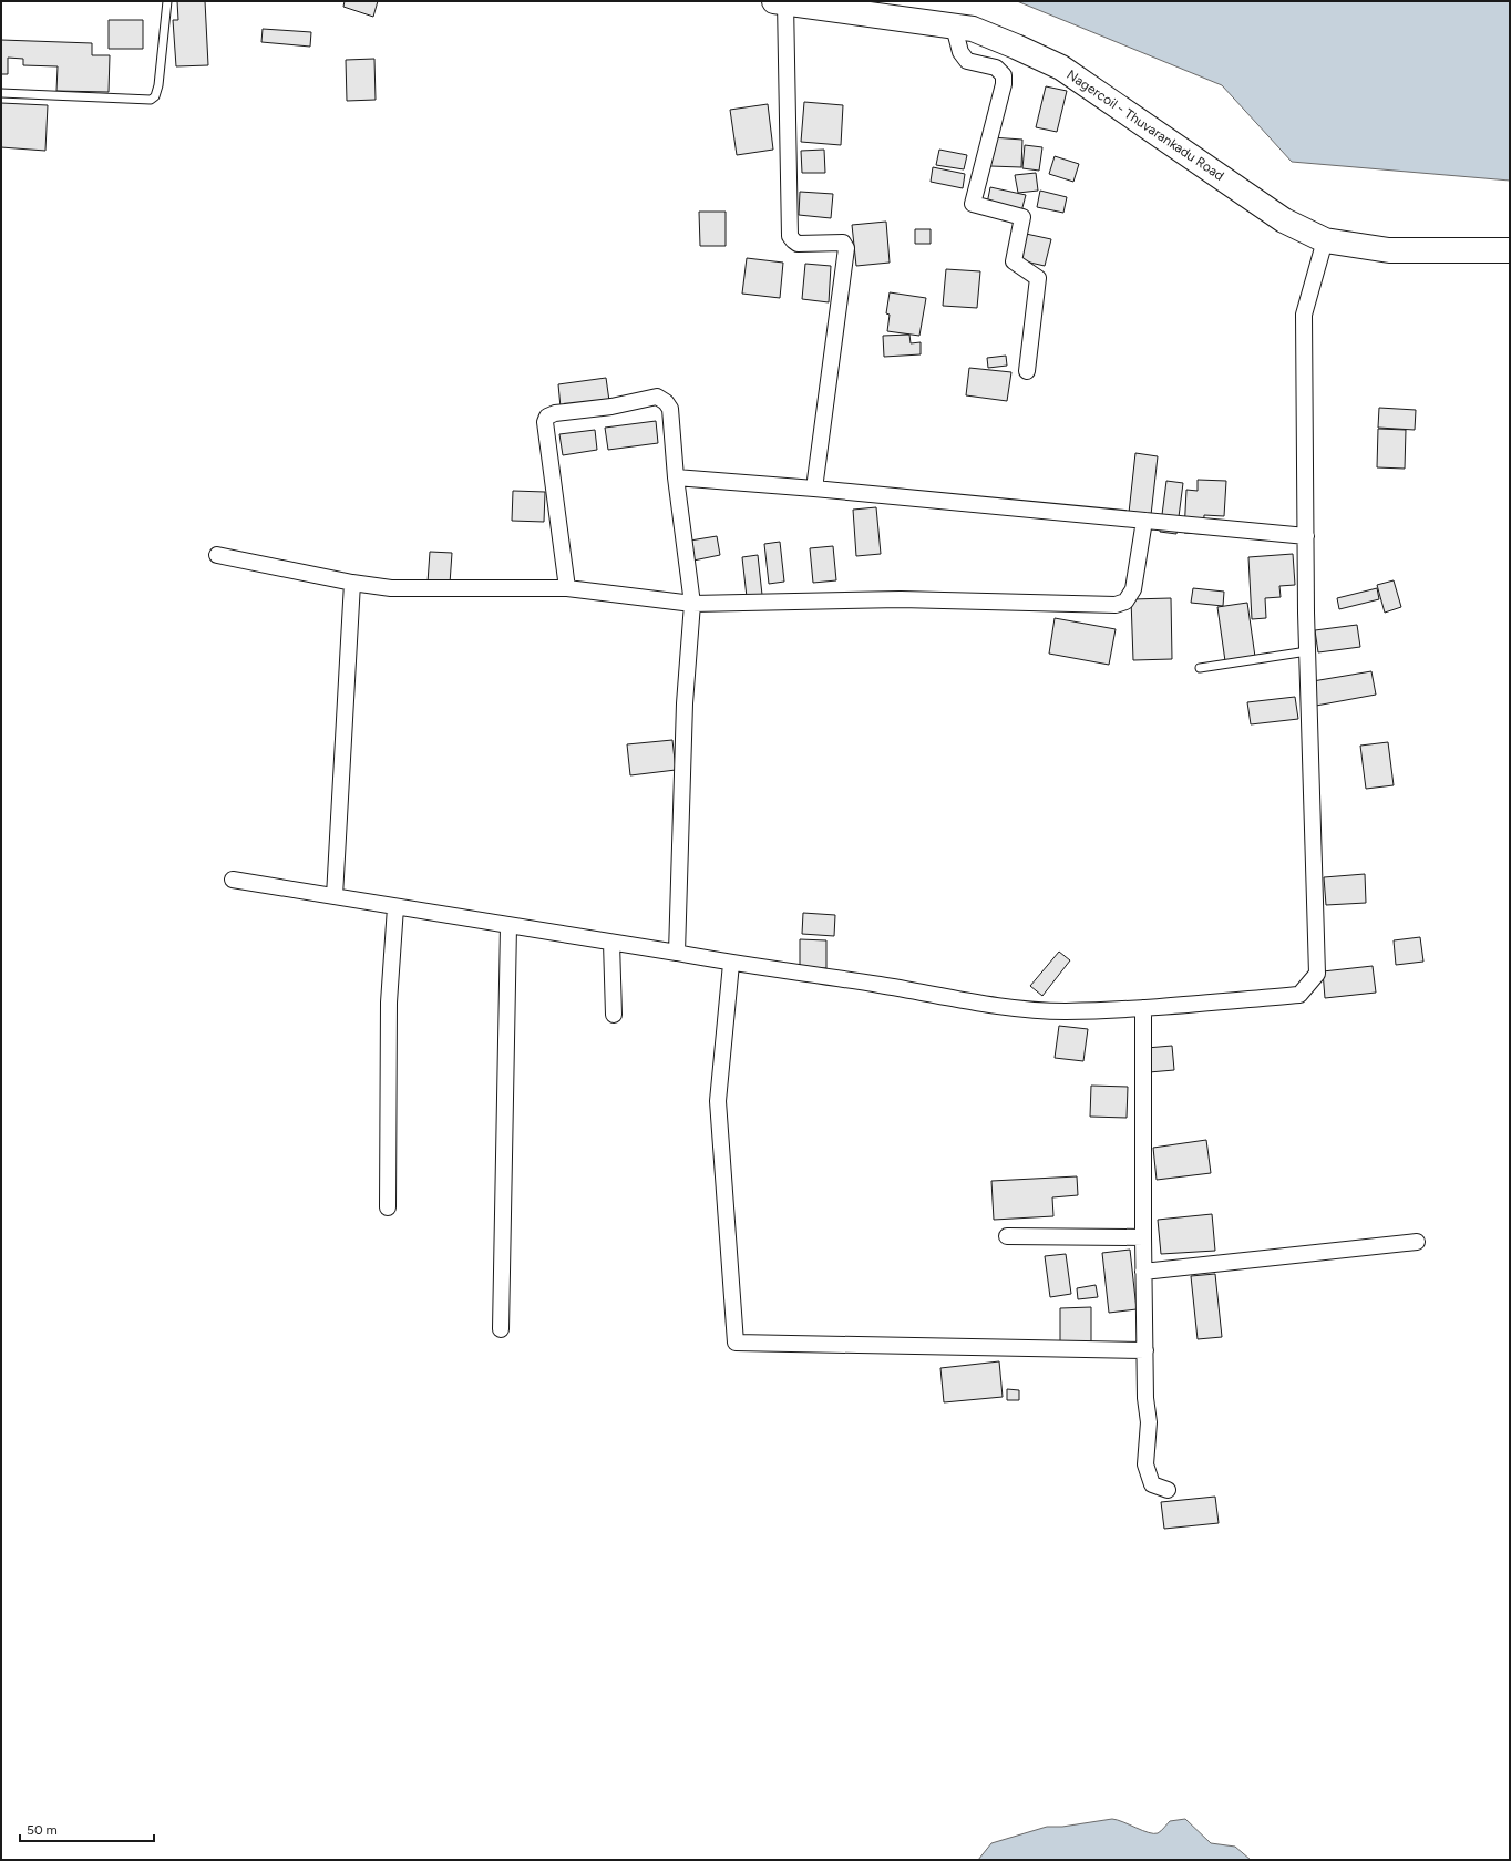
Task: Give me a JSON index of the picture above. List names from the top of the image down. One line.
{"streets":{"main road":["Nagercoil - Thuvarankadu Road"]},"scale_bar":"50 m"}
